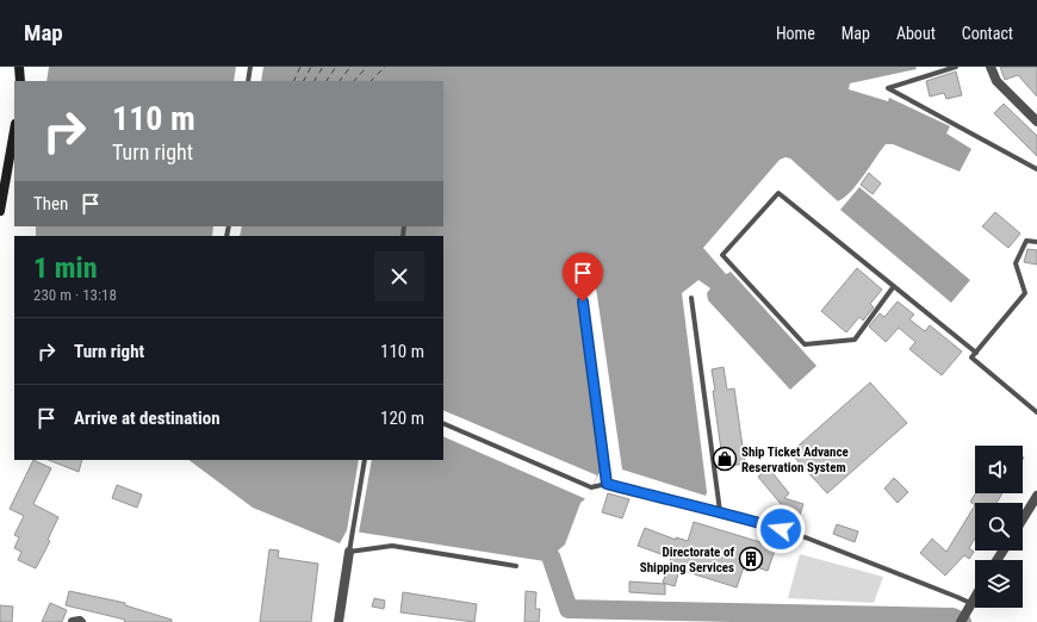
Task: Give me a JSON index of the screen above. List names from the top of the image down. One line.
{"places":{"shop":["Ship Ticket Advance Reservation System"],"building":["Directorate of Shipping Services"]},"page":{"header":"Map","nav":["Home","Map","About","Contact"],"turn":["110 m","Turn right"],"then":"Then","heading":["1 min","230 m · 13:18"],"list":[{"name":"Turn right","value":"110 m"},{"name":"Arrive at destination","value":"120 m"}]}}
